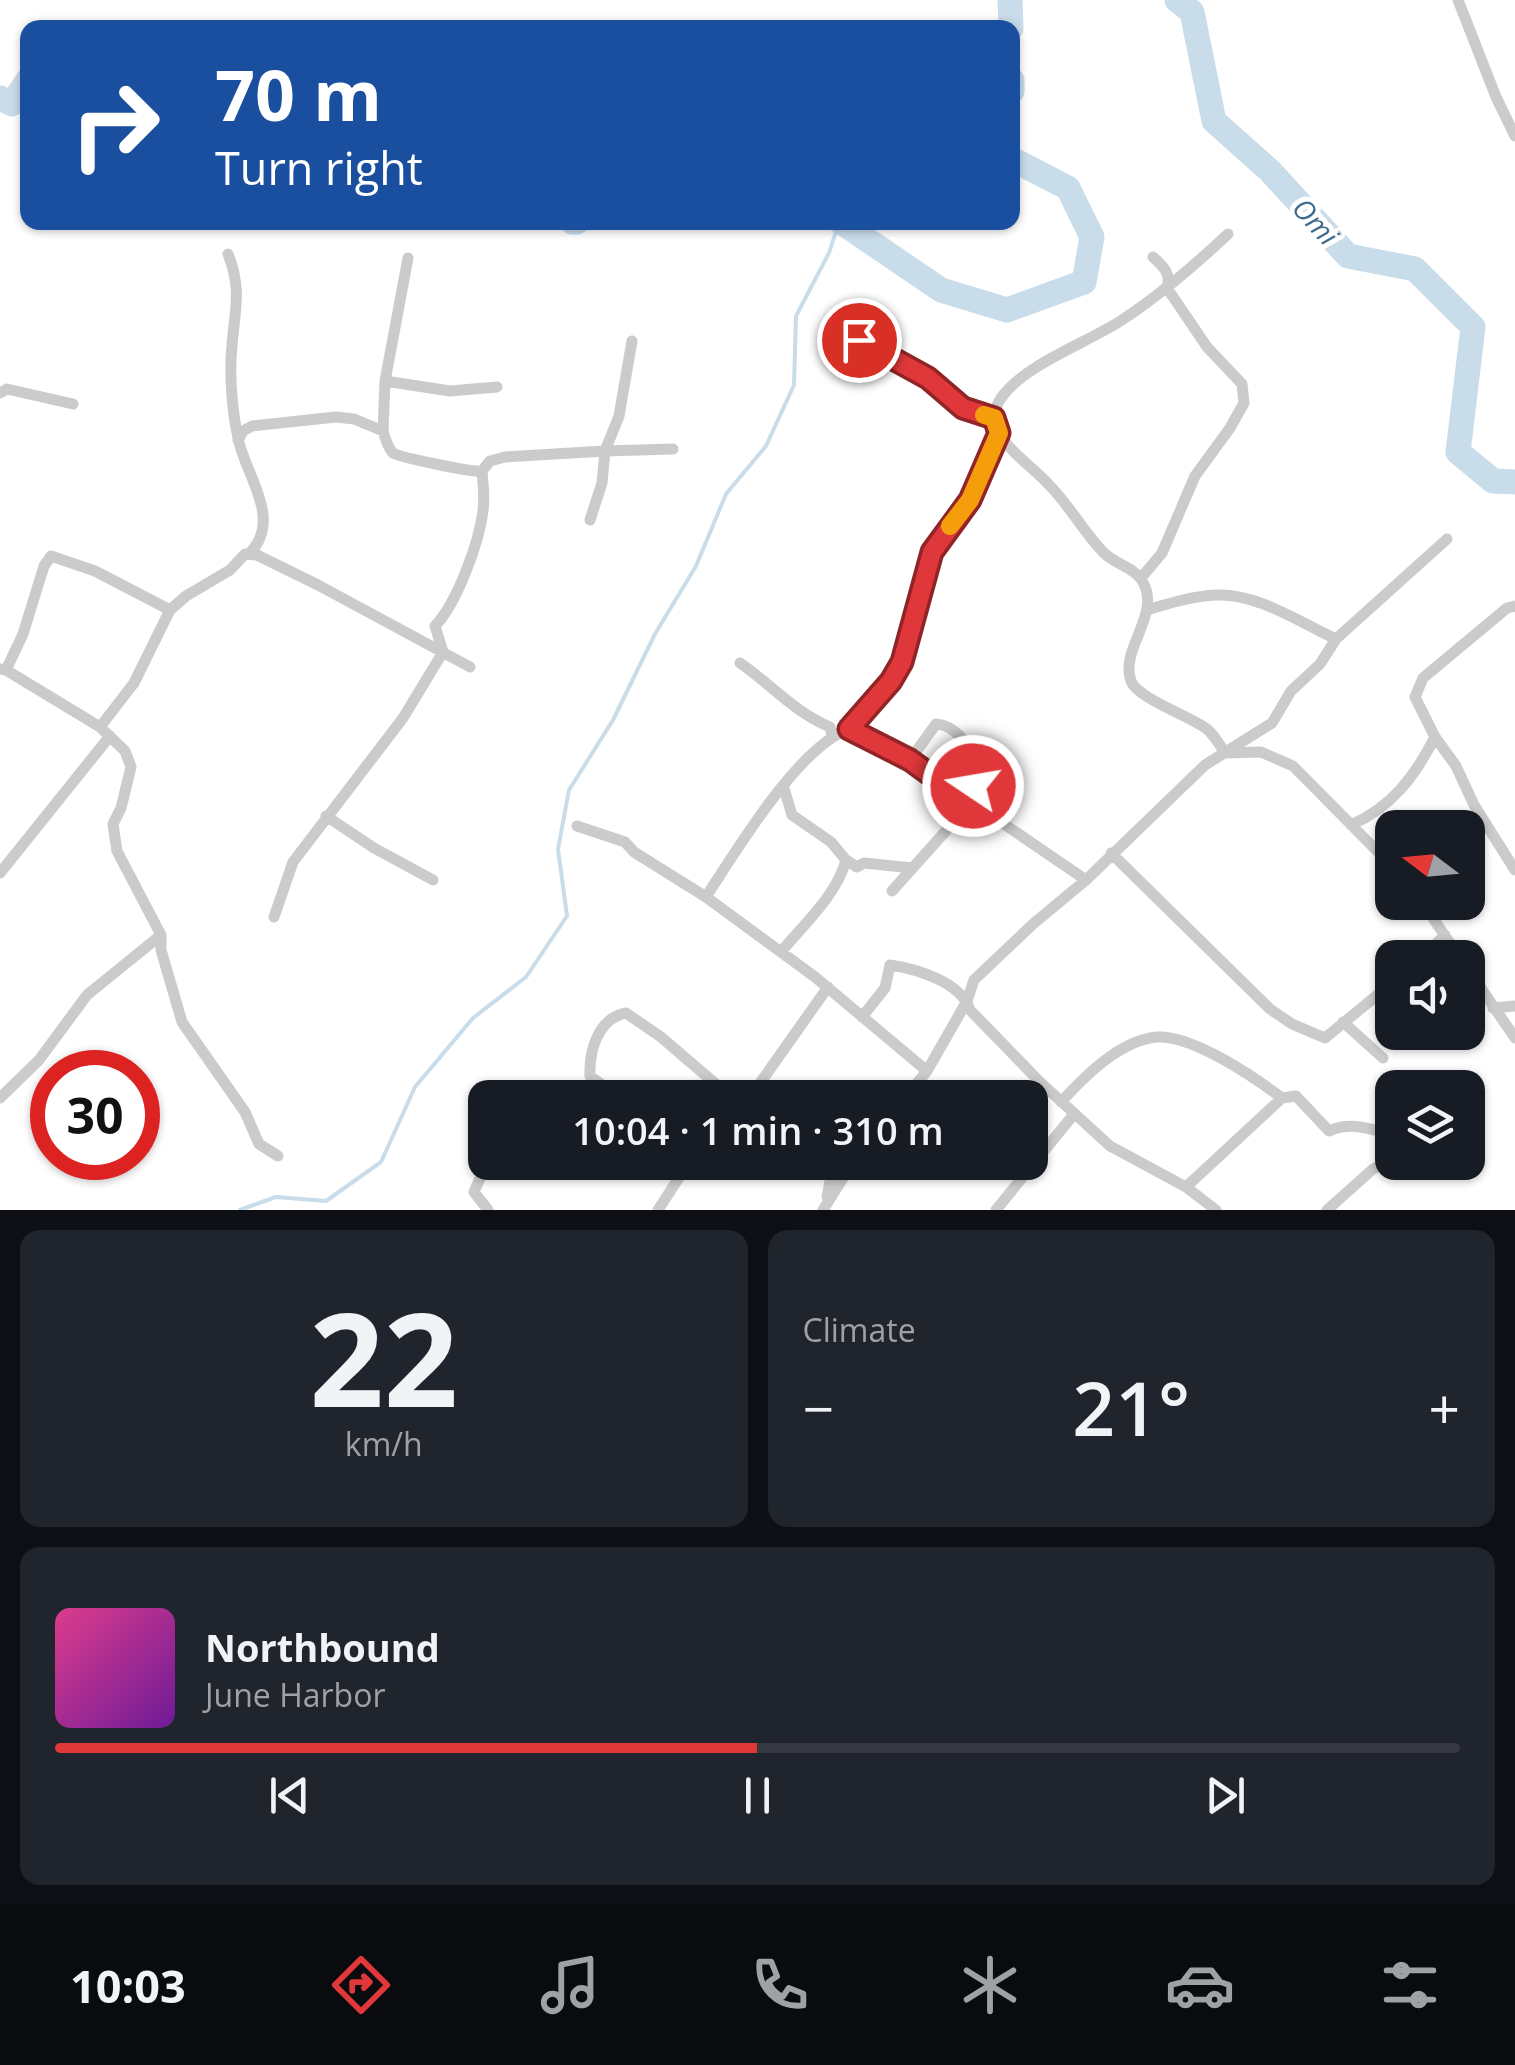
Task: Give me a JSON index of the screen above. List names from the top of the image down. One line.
{"water":["Omi"],"north":"left","page":{"turn":["70 m","Turn right"],"limit":"30","trip":"10:04 · 1 min · 310 m","tile":[["22","km/h"],"Climate"],"heat":["−","21°","+"],"song":["Northbound","June Harbor"],"tabs":"10:03"}}
